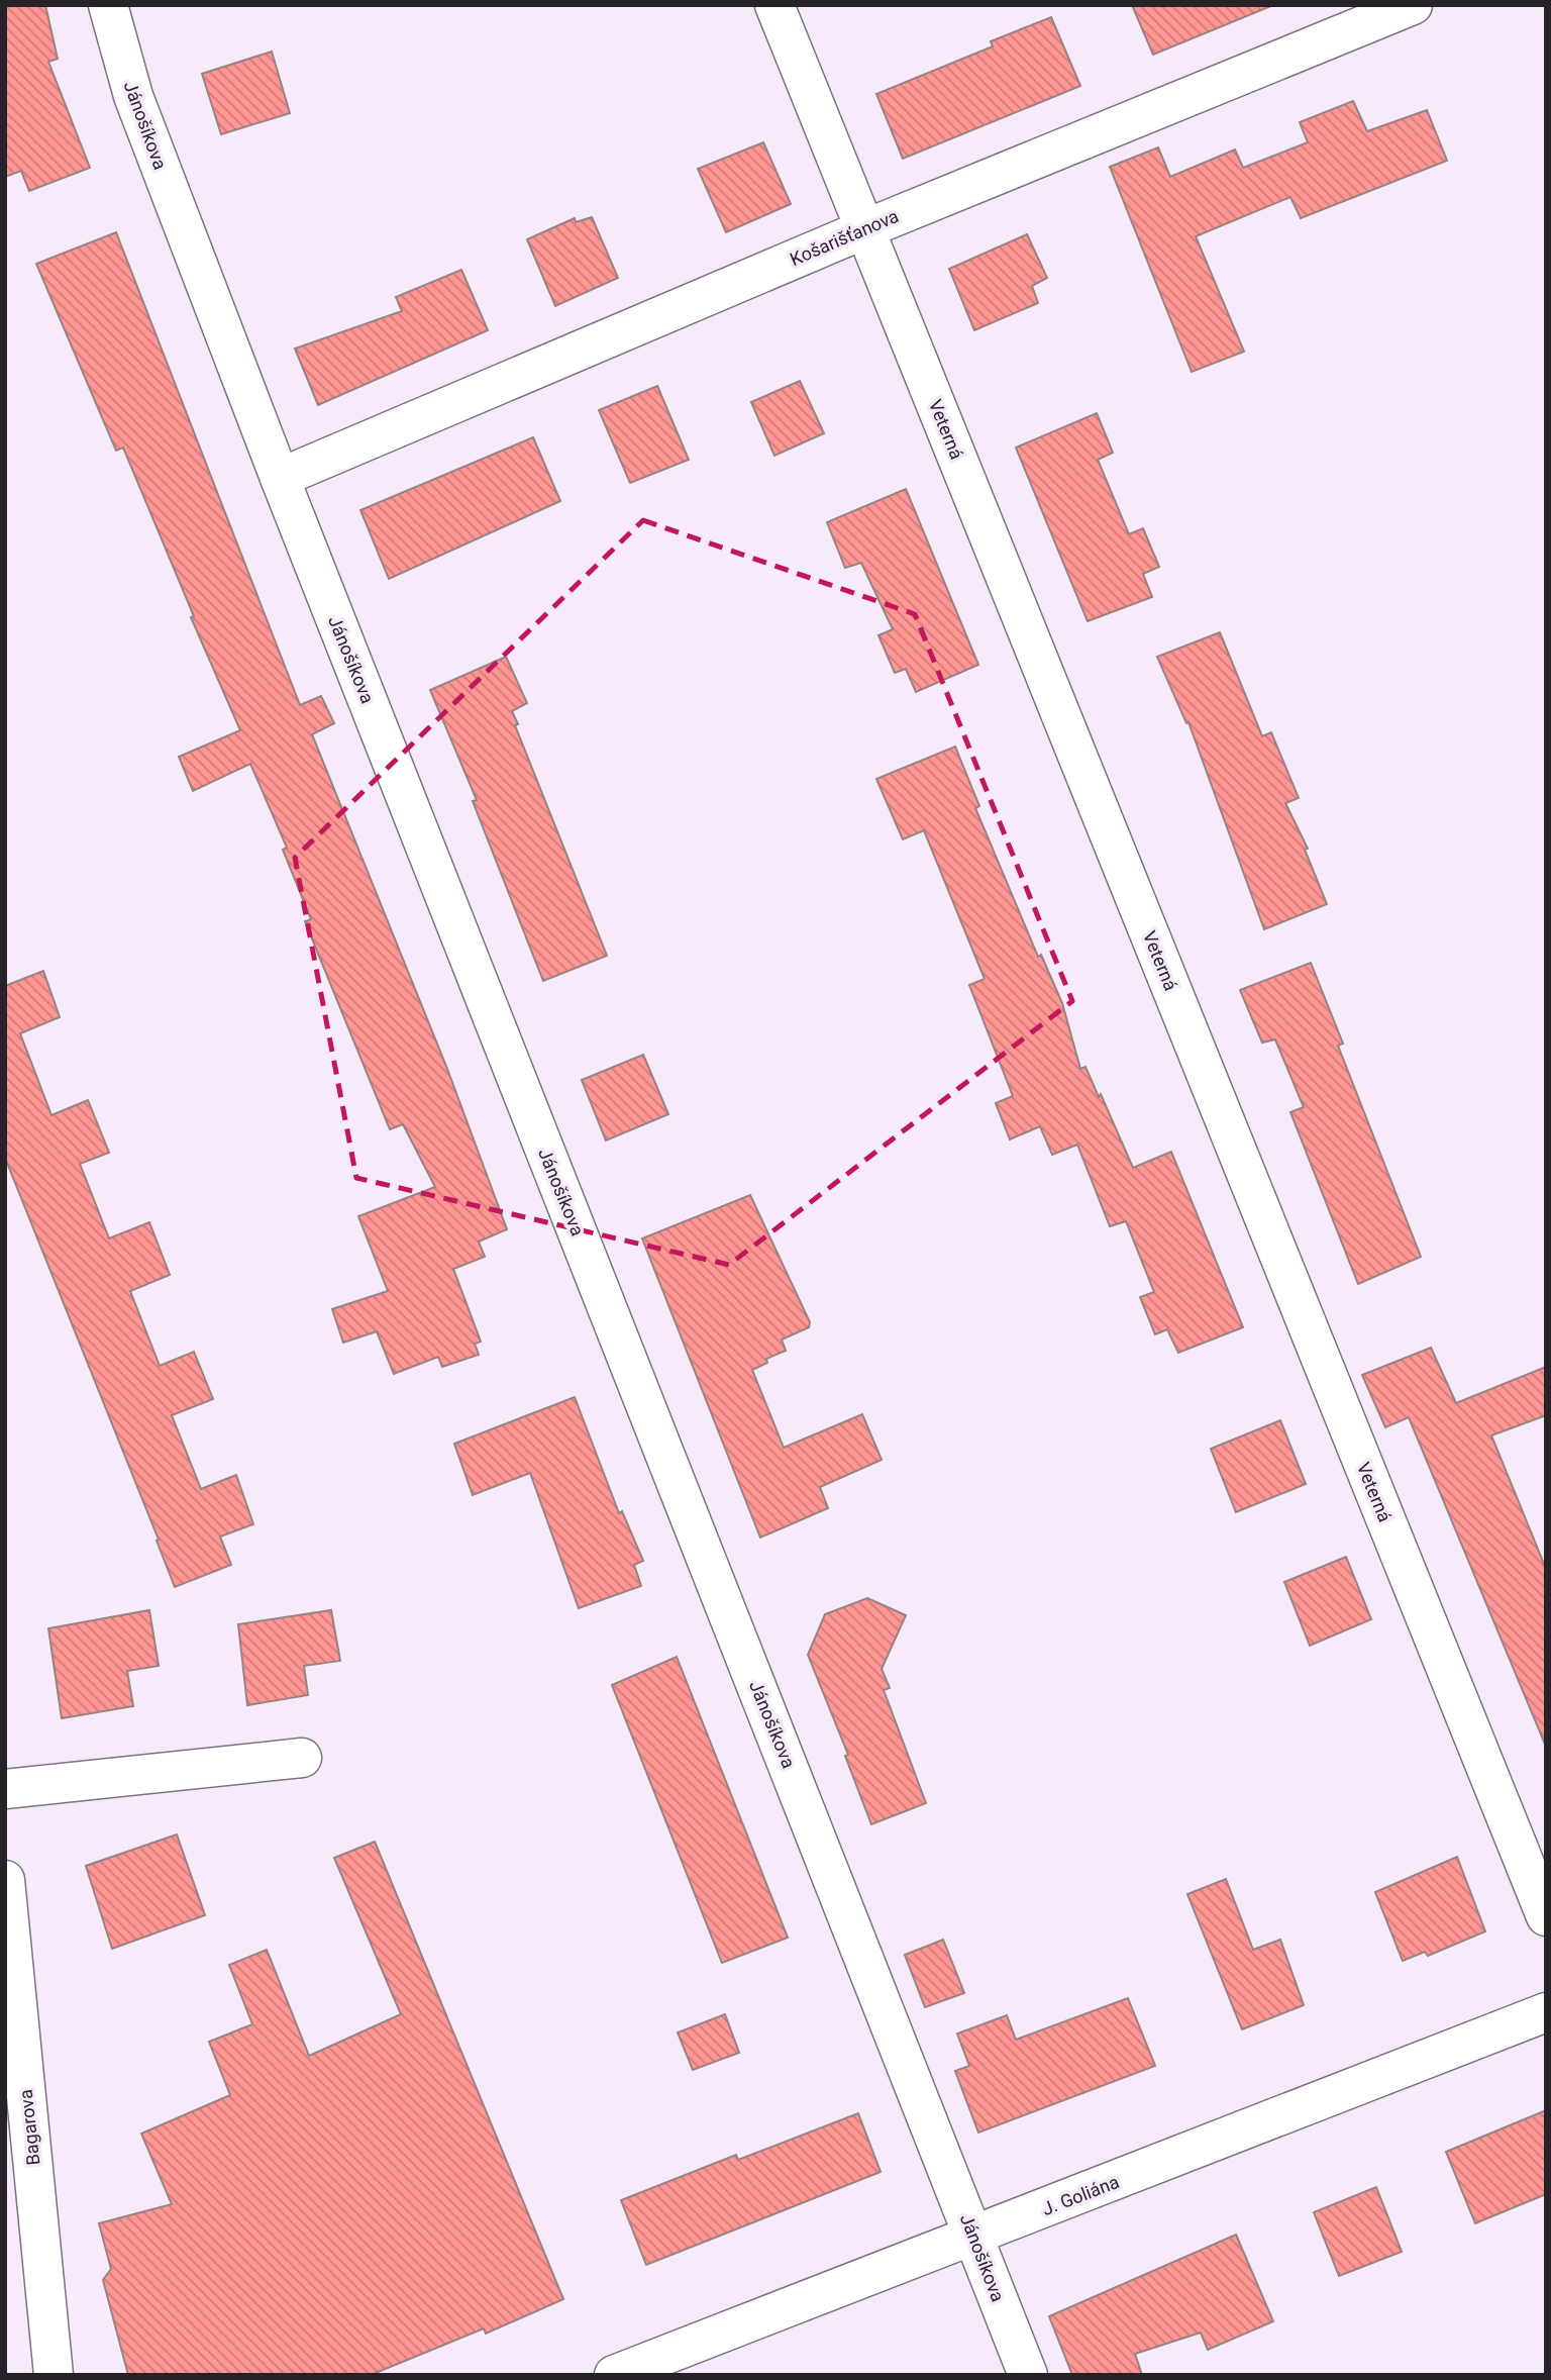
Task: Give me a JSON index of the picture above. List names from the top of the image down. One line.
{"streets":{"street":["Jánošíkova","Košarišťanova","Veterná","Bagarova","J. Goliána"]},"crossings":[["Jánošíkova","Košarišťanova"],["Jánošíkova","J. Goliána"],["Košarišťanova","Veterná"]]}
